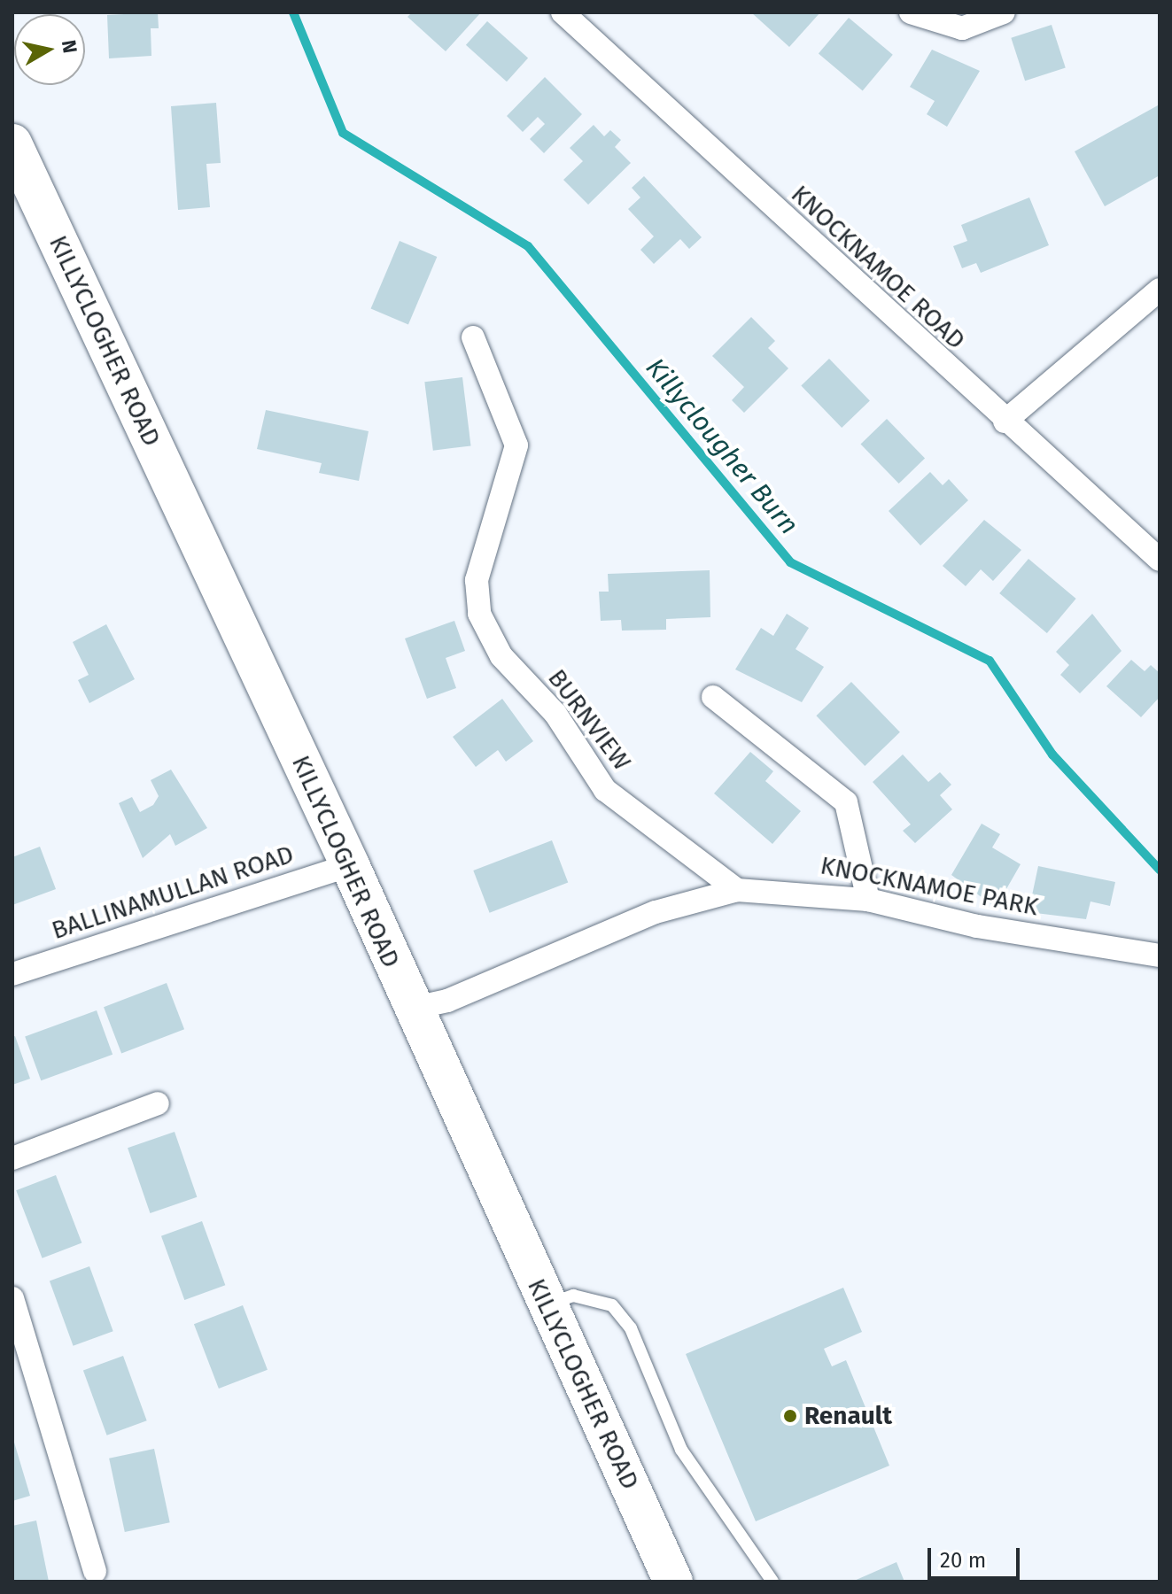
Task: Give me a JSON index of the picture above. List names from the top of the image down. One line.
{"streets":{"highway":["KILLYCLOGHER ROAD"],"street":["KNOCKNAMOE ROAD","BURNVIEW","KNOCKNAMOE PARK","BALLINAMULLAN ROAD"]},"crossings":[["KILLYCLOGHER ROAD","KNOCKNAMOE PARK"],["KILLYCLOGHER ROAD","BALLINAMULLAN ROAD"],["BURNVIEW","KNOCKNAMOE PARK"]],"water":["Killyclougher Burn"],"places":["Renault"],"scale_bar":"20 m","north":"right"}
